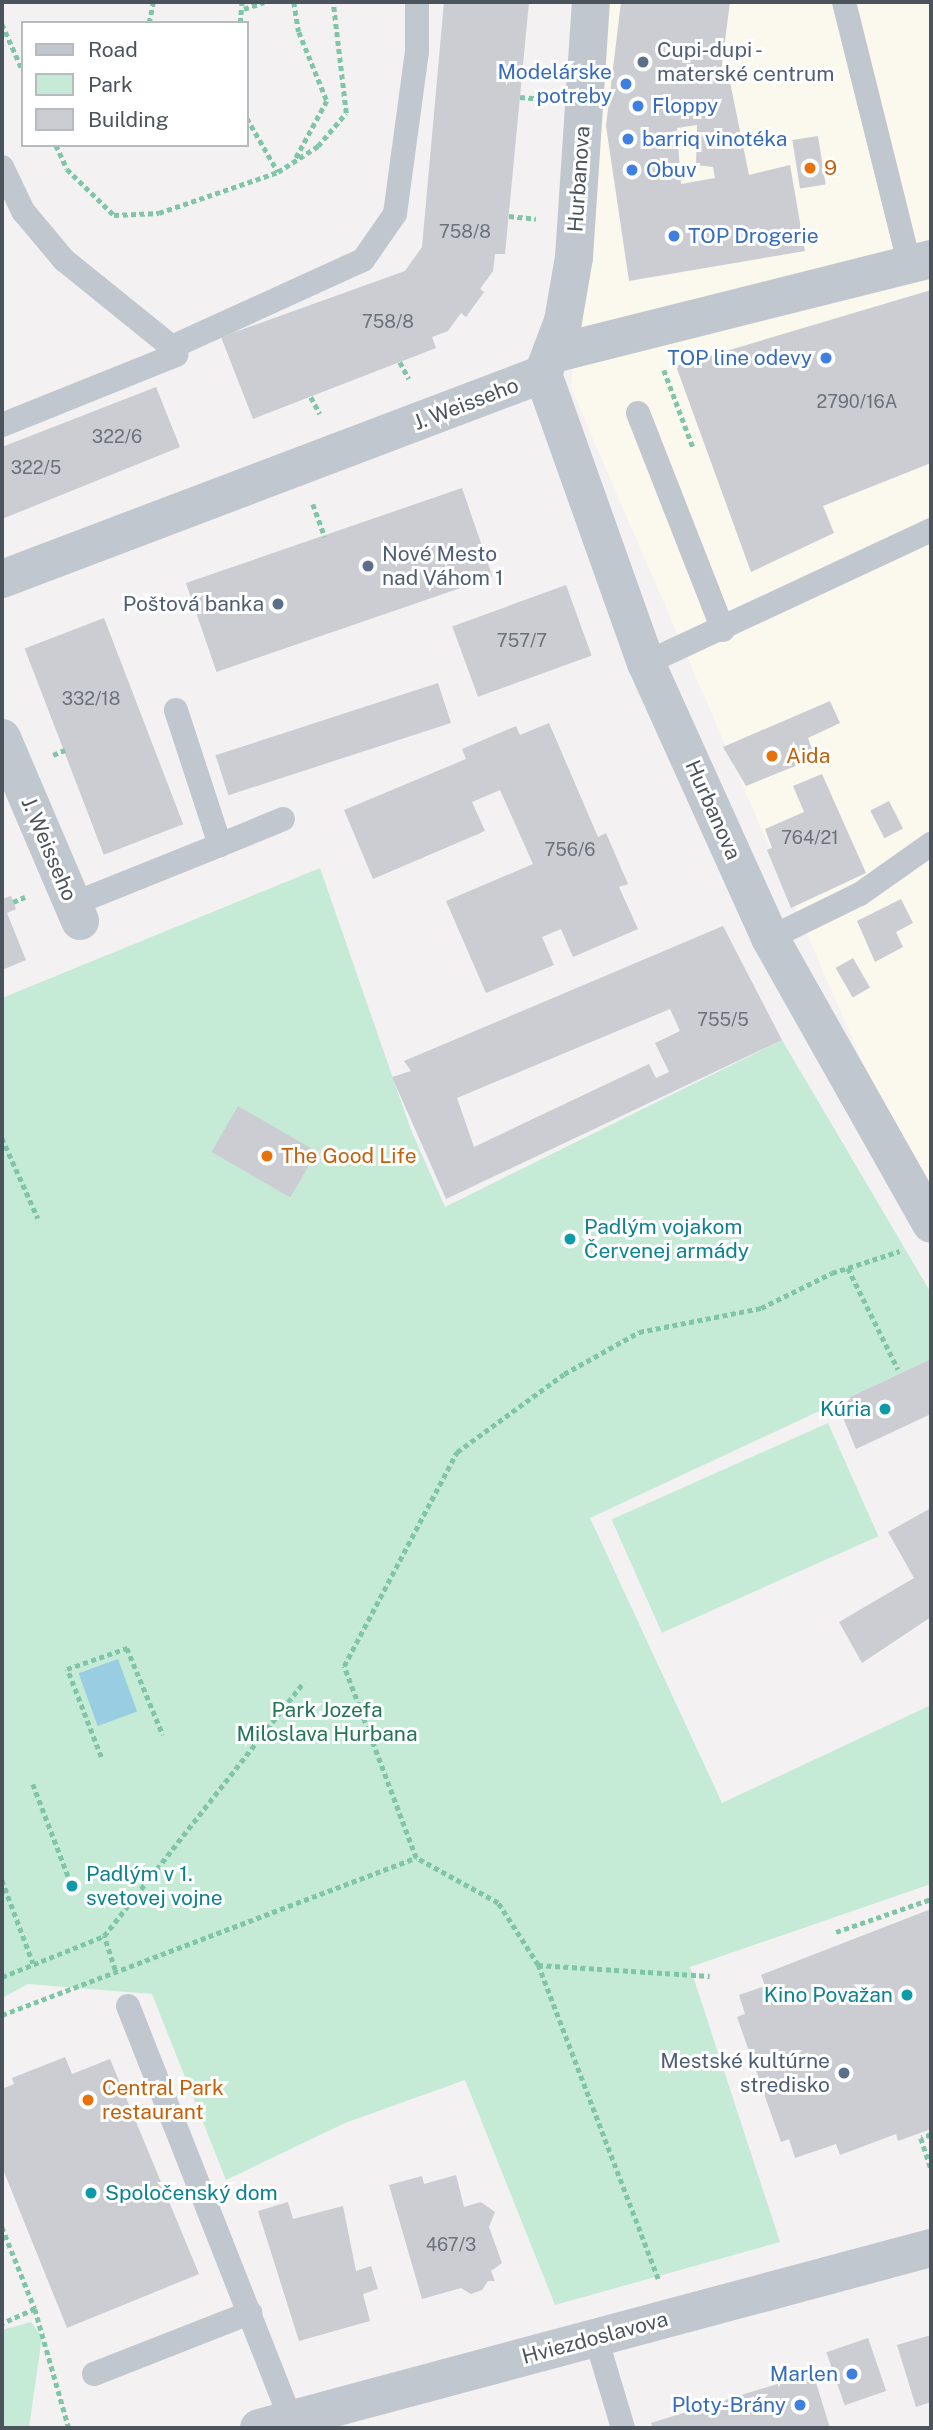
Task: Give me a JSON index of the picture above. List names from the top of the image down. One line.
{"streets":{"street":["Hurbanova","J. Weisseho","Hviezdoslavova"]},"crossings":[["Hurbanova","J. Weisseho"]],"parks":["Park Jozefa Miloslava Hurbana"],"places":["Cupi-dupi - materské centrum","Modelárske potreby","Floppy","barriq vinotéka","9","Obuv","TOP Drogerie","TOP line odevy","Nové Mesto nad Váhom 1","Poštová banka","Aida","The Good Life","Padlým vojakom Červenej armády","Kúria","Padlým v 1. svetovej vojne","Kino Považan","Mestské kultúrne stredisko","Central Park restaurant","Spoločenský dom","Marlen","Ploty-Brány"],"house_numbers":["758/8","758/8","2790/16A","322/6","322/5","757/7","332/18","764/21","756/6","755/5","467/3"],"legend":["Road","Park","Building"]}
